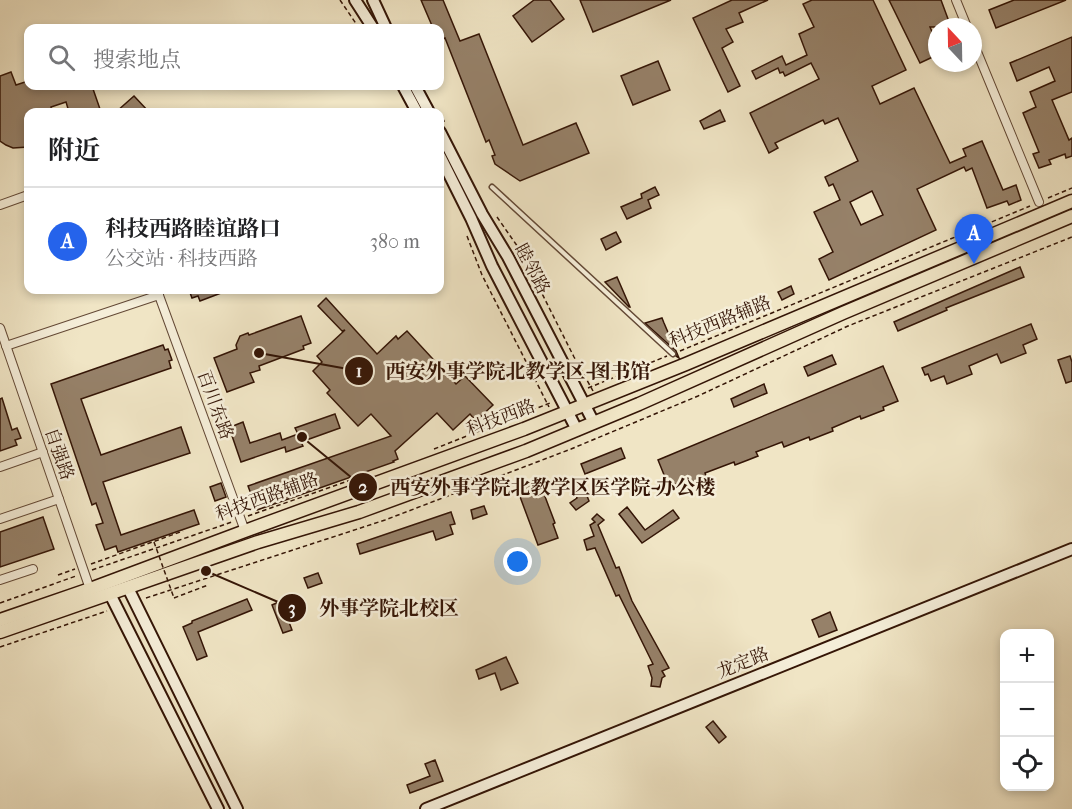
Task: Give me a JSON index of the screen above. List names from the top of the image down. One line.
{"streets":{"main road":["科技西路"],"street":["睦邻路","百川东路","自强路","龙定路"],"path":["科技西路辅路"]},"crossings":[["睦邻路","科技西路辅路"],["睦邻路","科技西路"],["科技西路辅路","百川东路"],["科技西路辅路","科技西路"],["科技西路辅路","自强路"],["百川东路","科技西路"],["科技西路","自强路"]],"places":["西安外事学院北教学区-图书馆","西安外事学院北教学区医学院-办公楼","外事学院北校区"],"north":"top","page":{"search":"搜索地点","heading":"附近","list":[{"mark":"A","name":"科技西路睦谊路口","note":"公交站 · 科技西路","value":"380 m"}],"pins":"A","map_buttons":["+","−"]}}
